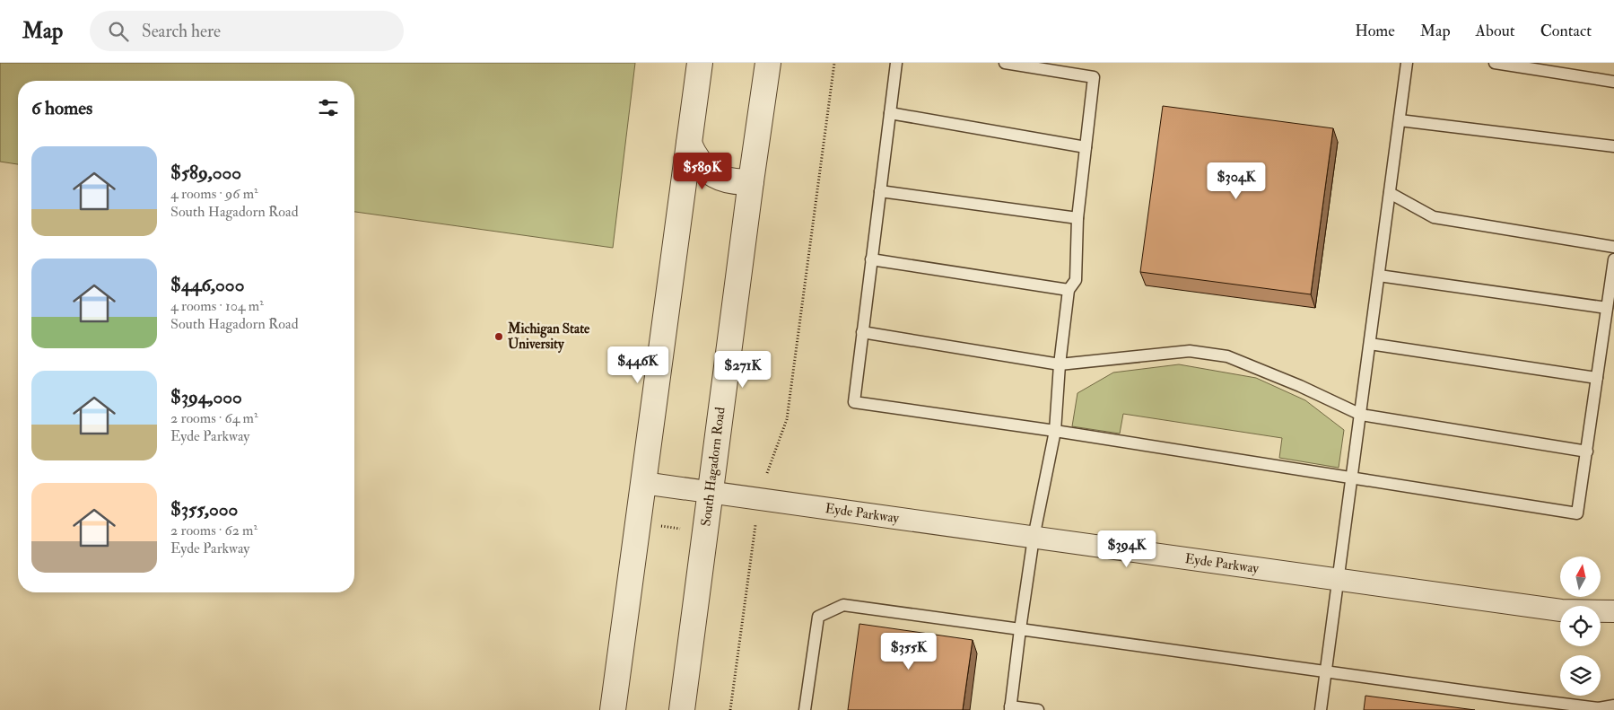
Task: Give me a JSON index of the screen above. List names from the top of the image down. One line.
{"streets":{"street":["South Hagadorn Road","Eyde Parkway"]},"crossings":[["South Hagadorn Road","Eyde Parkway"]],"places":["Michigan State University"],"north":"top","page":{"header":"Map","search":"Search here","nav":["Home","Map","About","Contact"],"heading":"6 homes","list":[{"name":"$589,000","note":"4 rooms · 96 m² · South Hagadorn Road"},{"name":"$446,000","note":"4 rooms · 104 m² · South Hagadorn Road"},{"name":"$394,000","note":"2 rooms · 64 m² · Eyde Parkway"},{"name":"$355,000","note":"2 rooms · 62 m² · Eyde Parkway"}],"price":["$589K","$304K","$446K","$271K","$394K","$355K"]}}
